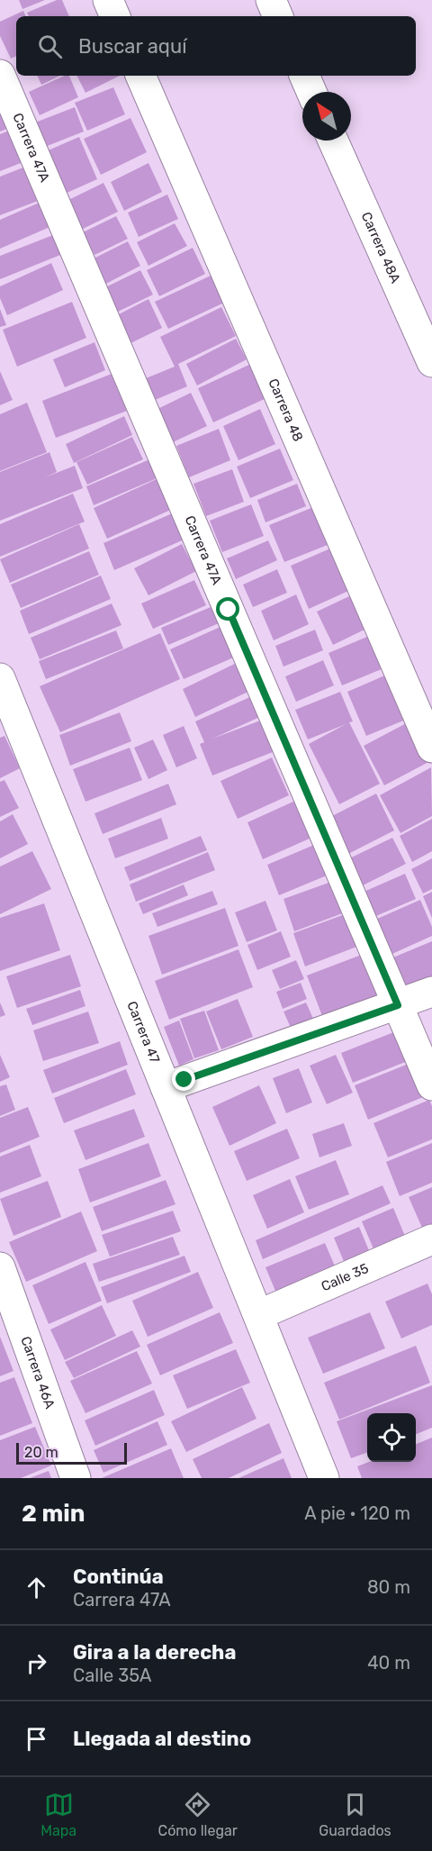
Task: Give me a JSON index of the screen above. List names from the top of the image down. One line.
{"streets":{"street":["Carrera 47A","Carrera 48A","Carrera 48","Carrera 47","Calle 35","Carrera 46A"]},"crossings":[["Carrera 47","Calle 35"]],"scale_bar":"20 m","north":"top left","page":{"search":"Buscar aquí","scale":"20 m","heading":["2 min","A pie · 120 m"],"list":[["Continúa","Carrera 47A","80 m"],["Gira a la derecha","Calle 35A","40 m"],"Llegada al destino"],"nav":["Mapa","Cómo llegar","Guardados"]}}
